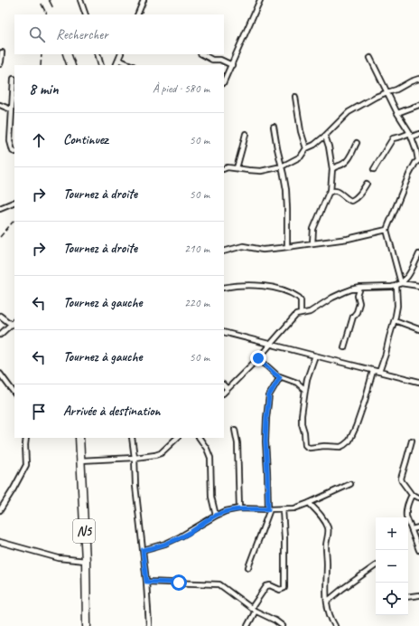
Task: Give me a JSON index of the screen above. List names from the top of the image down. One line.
{"streets":{"highway":["N5"]},"page":{"search":"Rechercher","heading":["8 min","À pied · 580 m"],"list":[["Continuez","50 m"],["Tournez à droite","50 m"],["Tournez à droite","210 m"],["Tournez à gauche","220 m"],["Tournez à gauche","50 m"],"Arrivée à destination"],"map_buttons":["+","−"]}}
